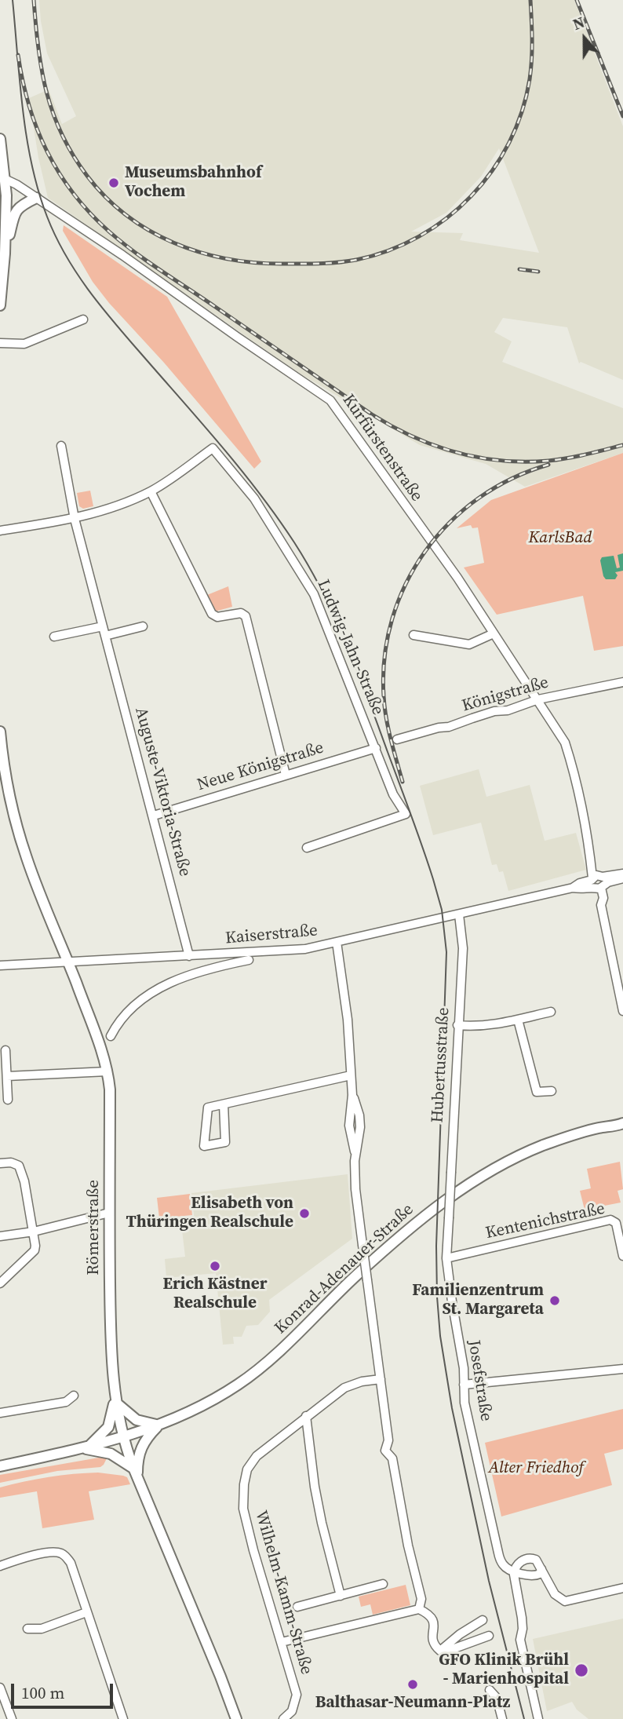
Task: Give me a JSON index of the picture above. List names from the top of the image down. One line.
{"streets":{"main road":["Römerstraße","Konrad-Adenauer-Straße"],"street":["Kurfürstenstraße","Ludwig-Jahn-Straße","Königstraße","Neue Königstraße","Auguste-Viktoria-Straße","Kaiserstraße","Hubertusstraße","Kentenichstraße","Josefstraße","Wilhelm-Kamm-Straße"]},"crossings":[["Kurfürstenstraße","Königstraße"],["Kurfürstenstraße","Kaiserstraße"],["Ludwig-Jahn-Straße","Neue Königstraße"],["Neue Königstraße","Auguste-Viktoria-Straße"],["Auguste-Viktoria-Straße","Kaiserstraße"],["Kaiserstraße","Hubertusstraße"],["Kaiserstraße","Römerstraße"],["Hubertusstraße","Josefstraße"],["Kentenichstraße","Josefstraße"],["Römerstraße","Konrad-Adenauer-Straße"]],"parks":["KarlsBad","Alter Friedhof"],"places":["Museumsbahnhof Vochem","Elisabeth von Thüringen Realschule","Erich Kästner Realschule","Familienzentrum St. Margareta","GFO Klinik Brühl - Marienhospital","Balthasar-Neumann-Platz"],"scale_bar":"100 m","north":"top"}
